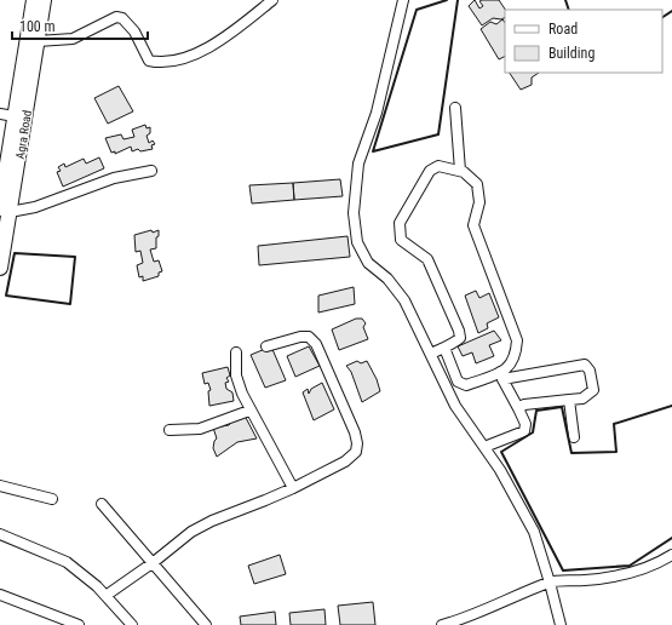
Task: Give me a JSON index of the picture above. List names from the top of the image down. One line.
{"streets":{"highway":["Agra Road"]},"legend":["Road","Building"],"scale_bar":"100 m"}
